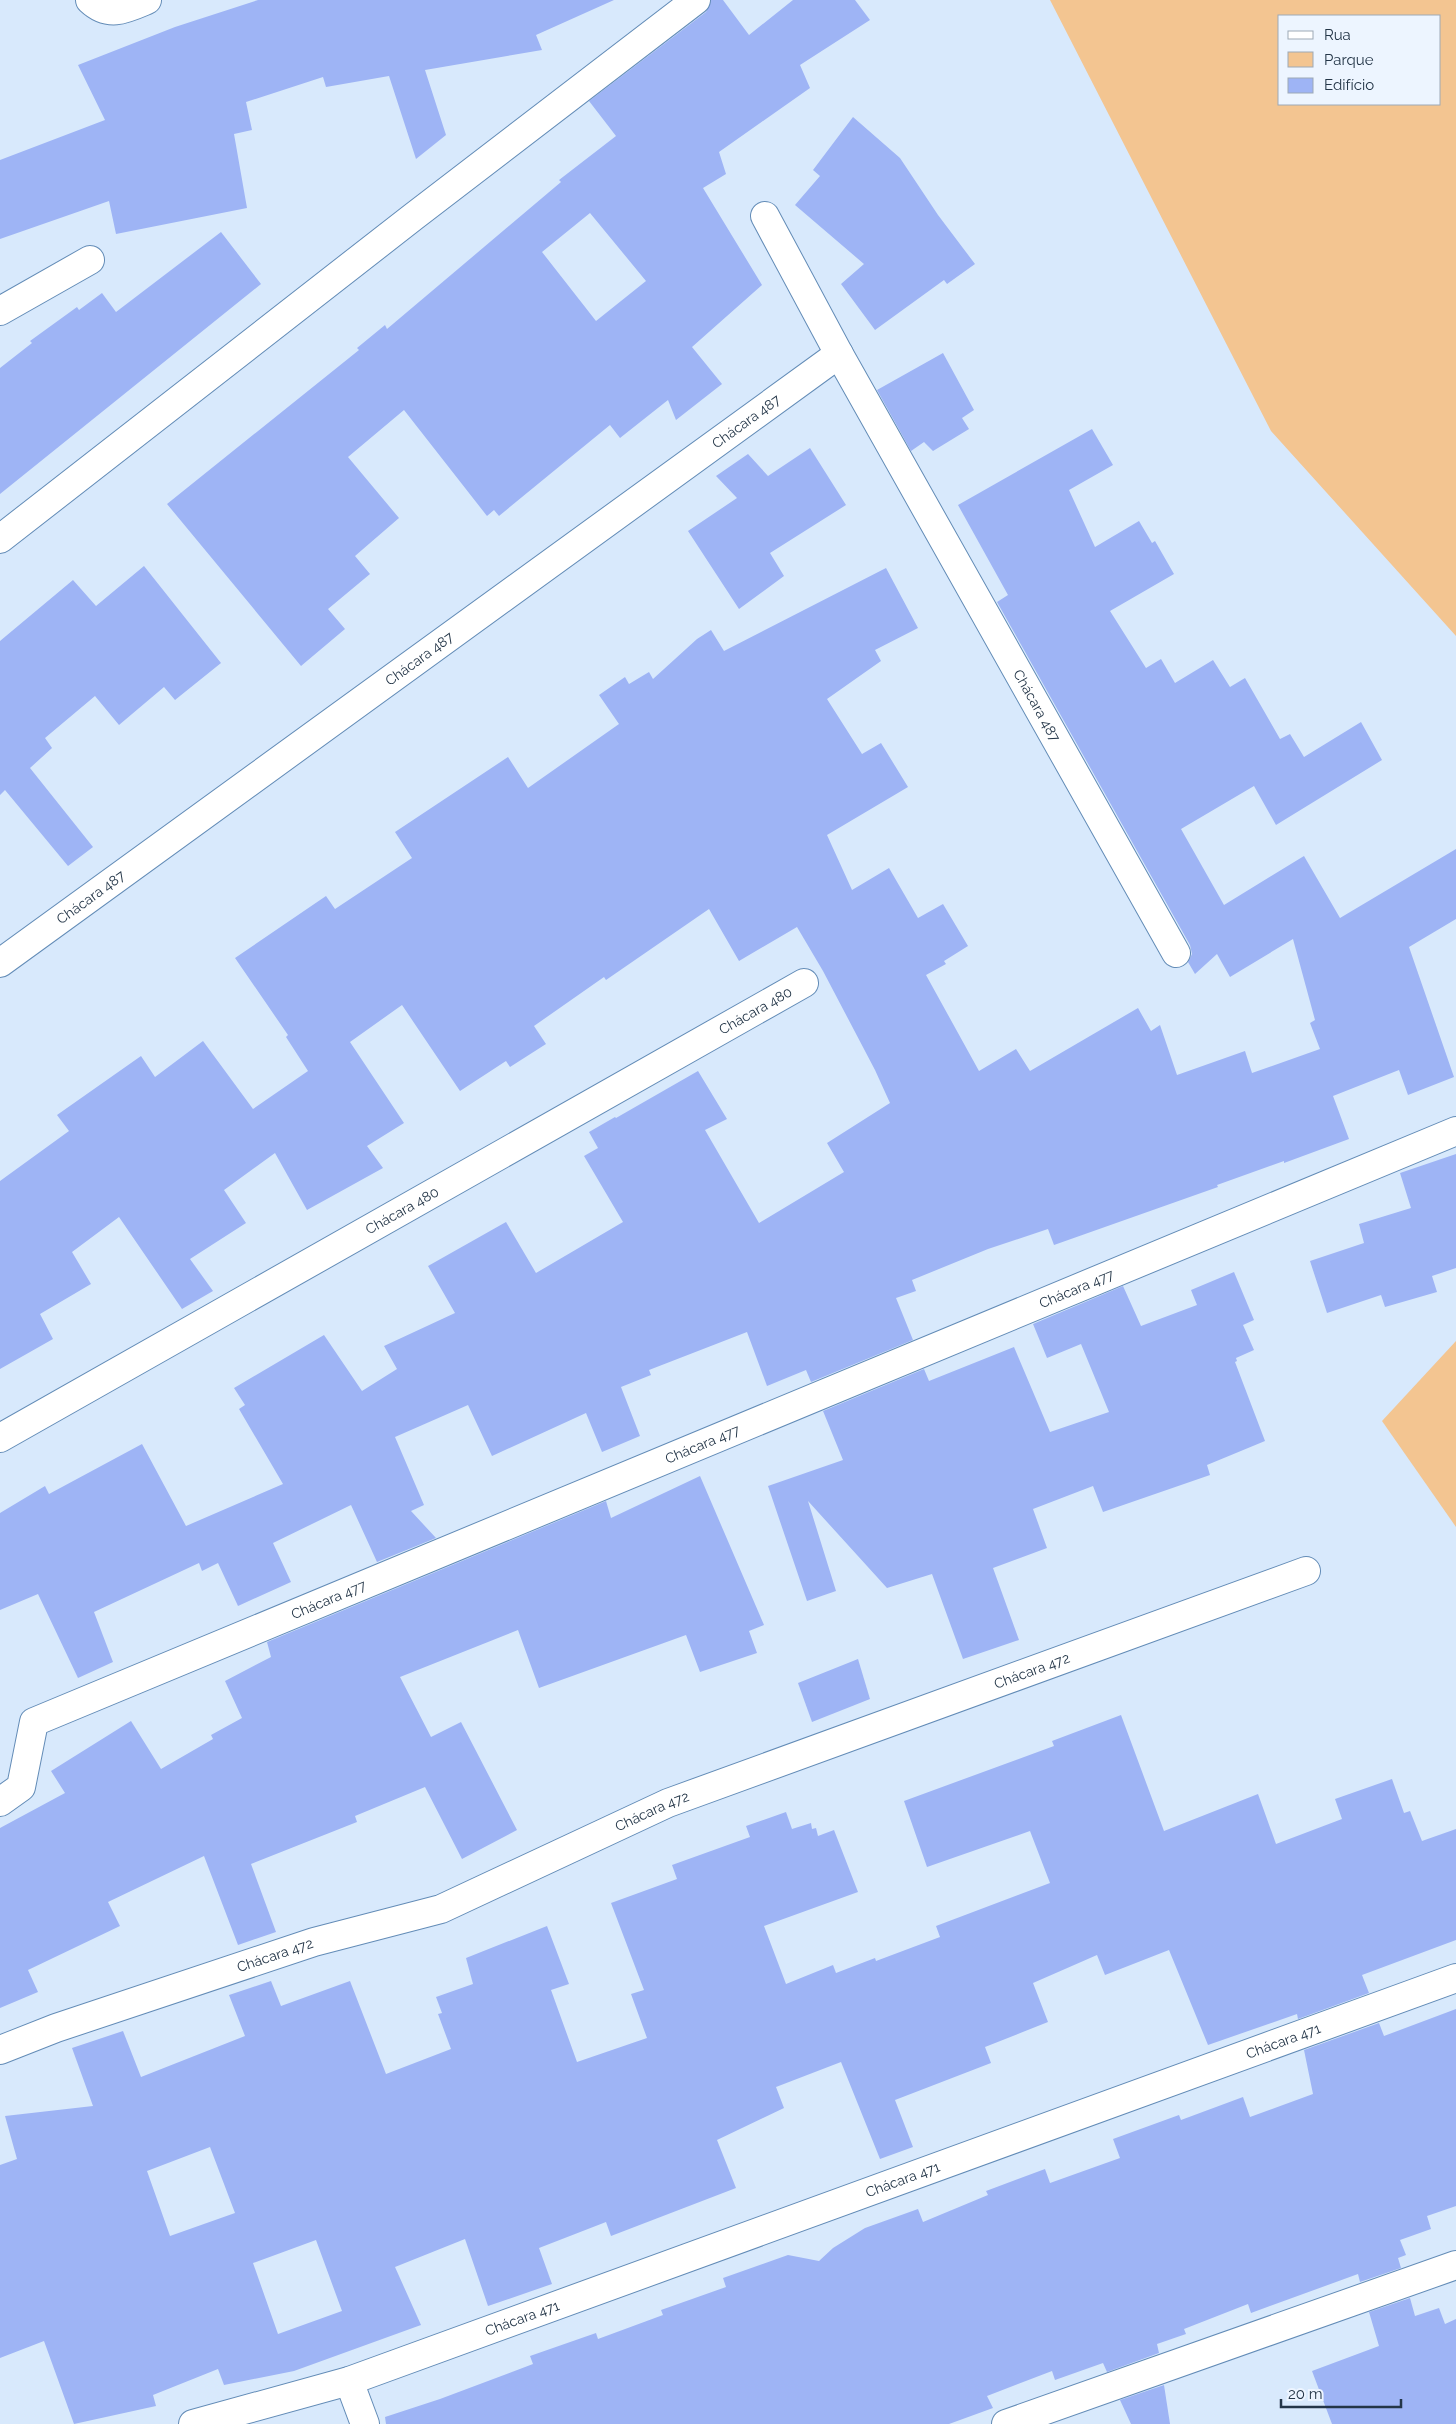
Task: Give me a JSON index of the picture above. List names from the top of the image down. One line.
{"streets":{"street":["Chácara 487","Chácara 480","Chácara 477","Chácara 472","Chácara 471"]},"legend":["Rua","Parque","Edifício"],"scale_bar":"20 m"}
